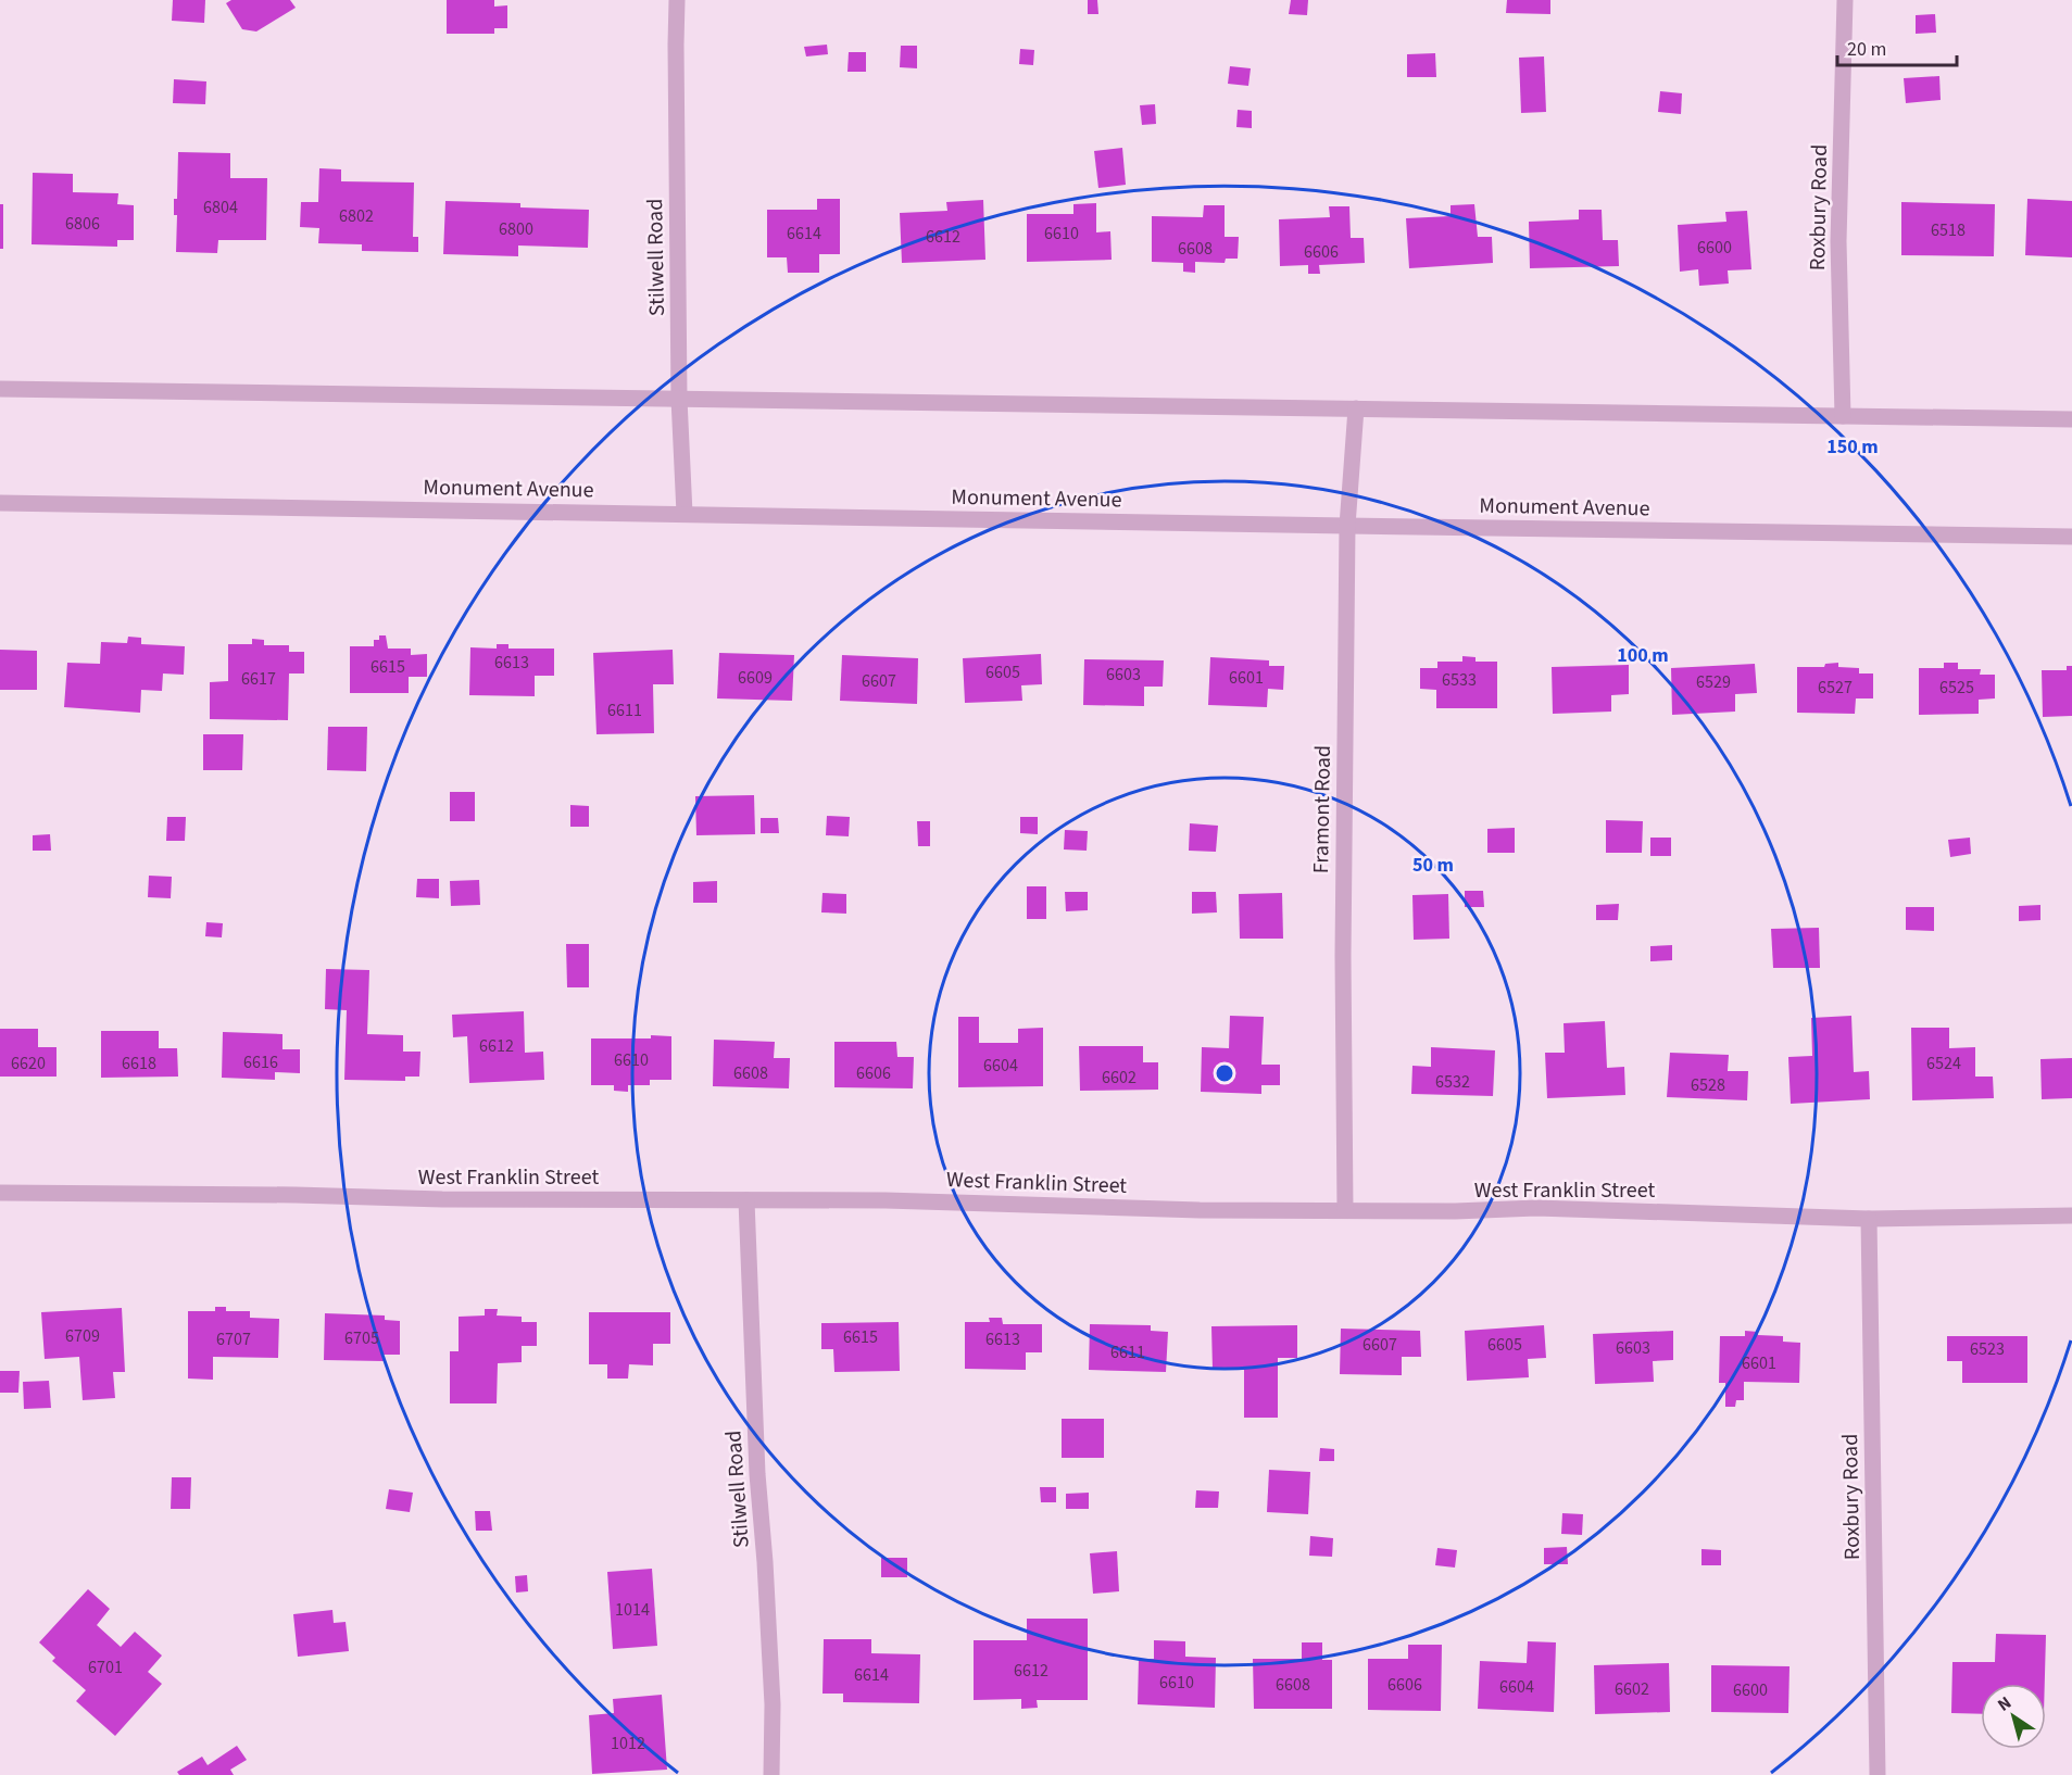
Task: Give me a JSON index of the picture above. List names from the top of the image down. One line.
{"streets":{"street":["Roxbury Road","Stilwell Road","Monument Avenue","Framont Road","West Franklin Street"]},"crossings":[["Roxbury Road","West Franklin Street"],["Stilwell Road","Monument Avenue"],["Stilwell Road","West Franklin Street"],["Monument Avenue","Framont Road"],["Framont Road","West Franklin Street"]],"house_numbers":["6804","6802","6806","6800","6518","6614","6610","6612","6600","6608","6606","6613","6615","6605","6603","6609","6601","6617","6533","6607","6529","6527","6525","6611","6612","6610","6616","6620","6618","6524","6604","6608","6606","6602","6532","6528","6709","6615","6705","6707","6613","6607","6605","6603","6523","6611","6601","1014","6701","6612","6614","6610","6608","6606","6604","6602","6600","1012"],"scale_bar":"20 m","north":"top left","rings":["150 m","100 m","50 m"]}
